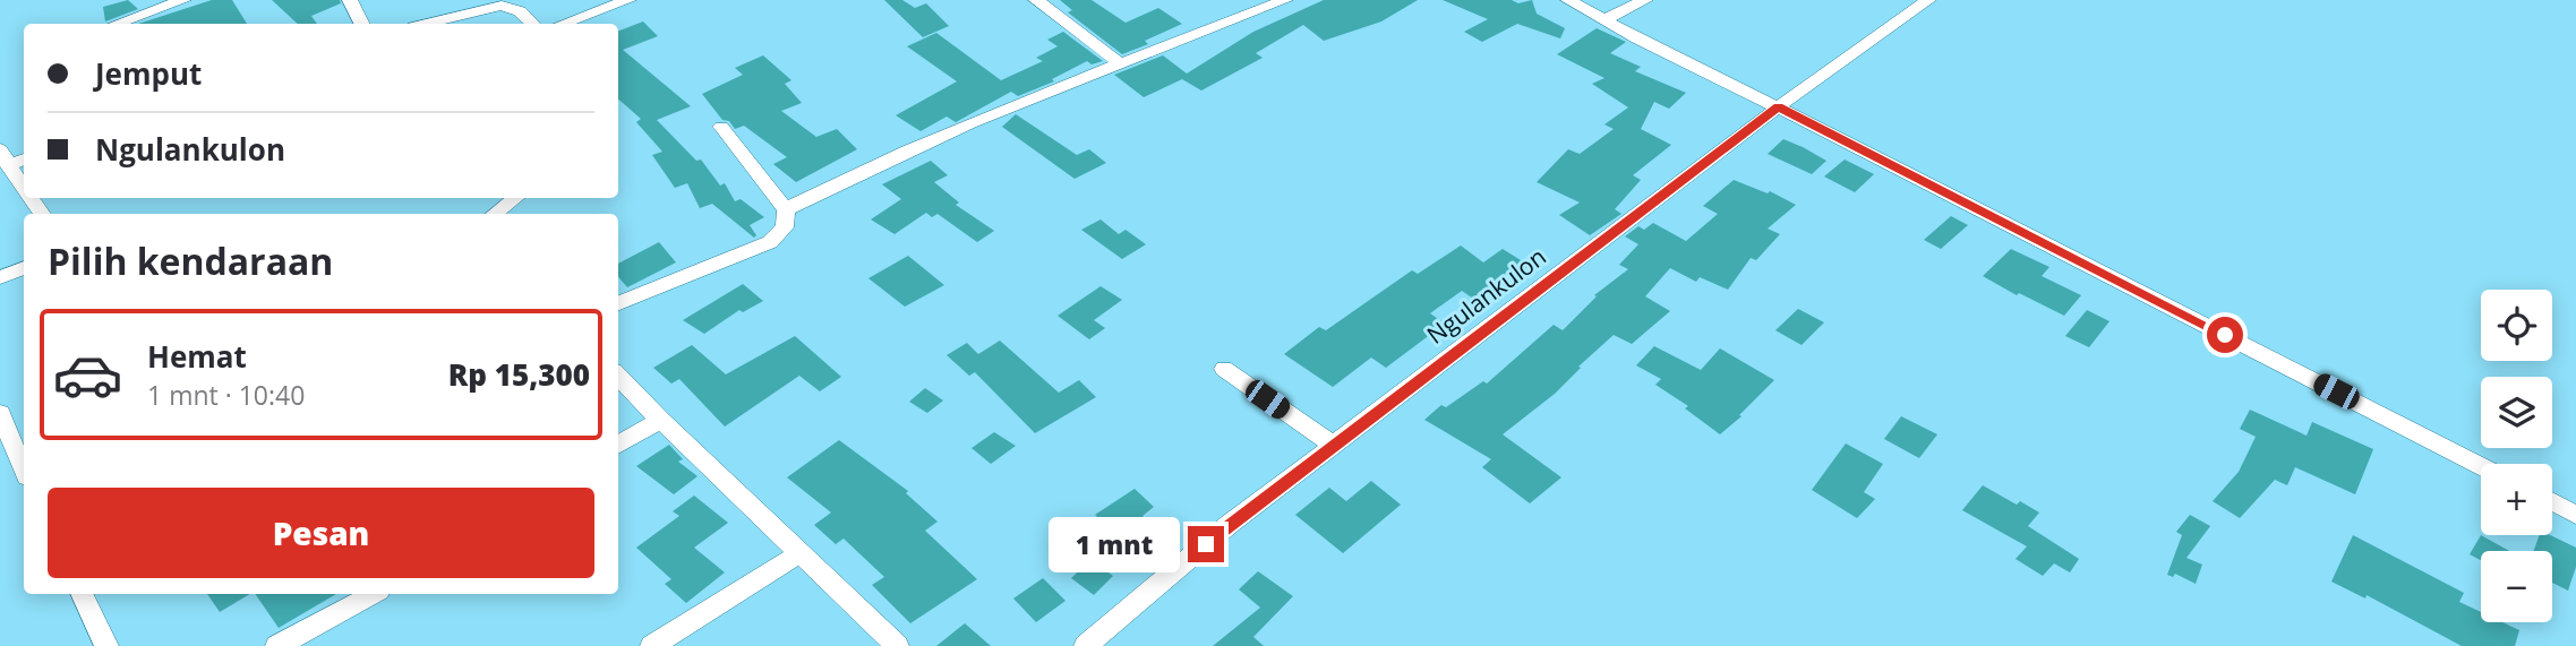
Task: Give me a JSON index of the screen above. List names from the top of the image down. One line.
{"streets":{"street":["Ngulankulon"]},"page":{"banner":["Jemput","Ngulankulon"],"heading":"Pilih kendaraan","map_buttons":["+","−"],"list":[{"name":"Hemat","note":"1 mnt · 10:40","value":"Rp 15,300"}],"buttons":"Pesan","bubble":"1 mnt"}}
